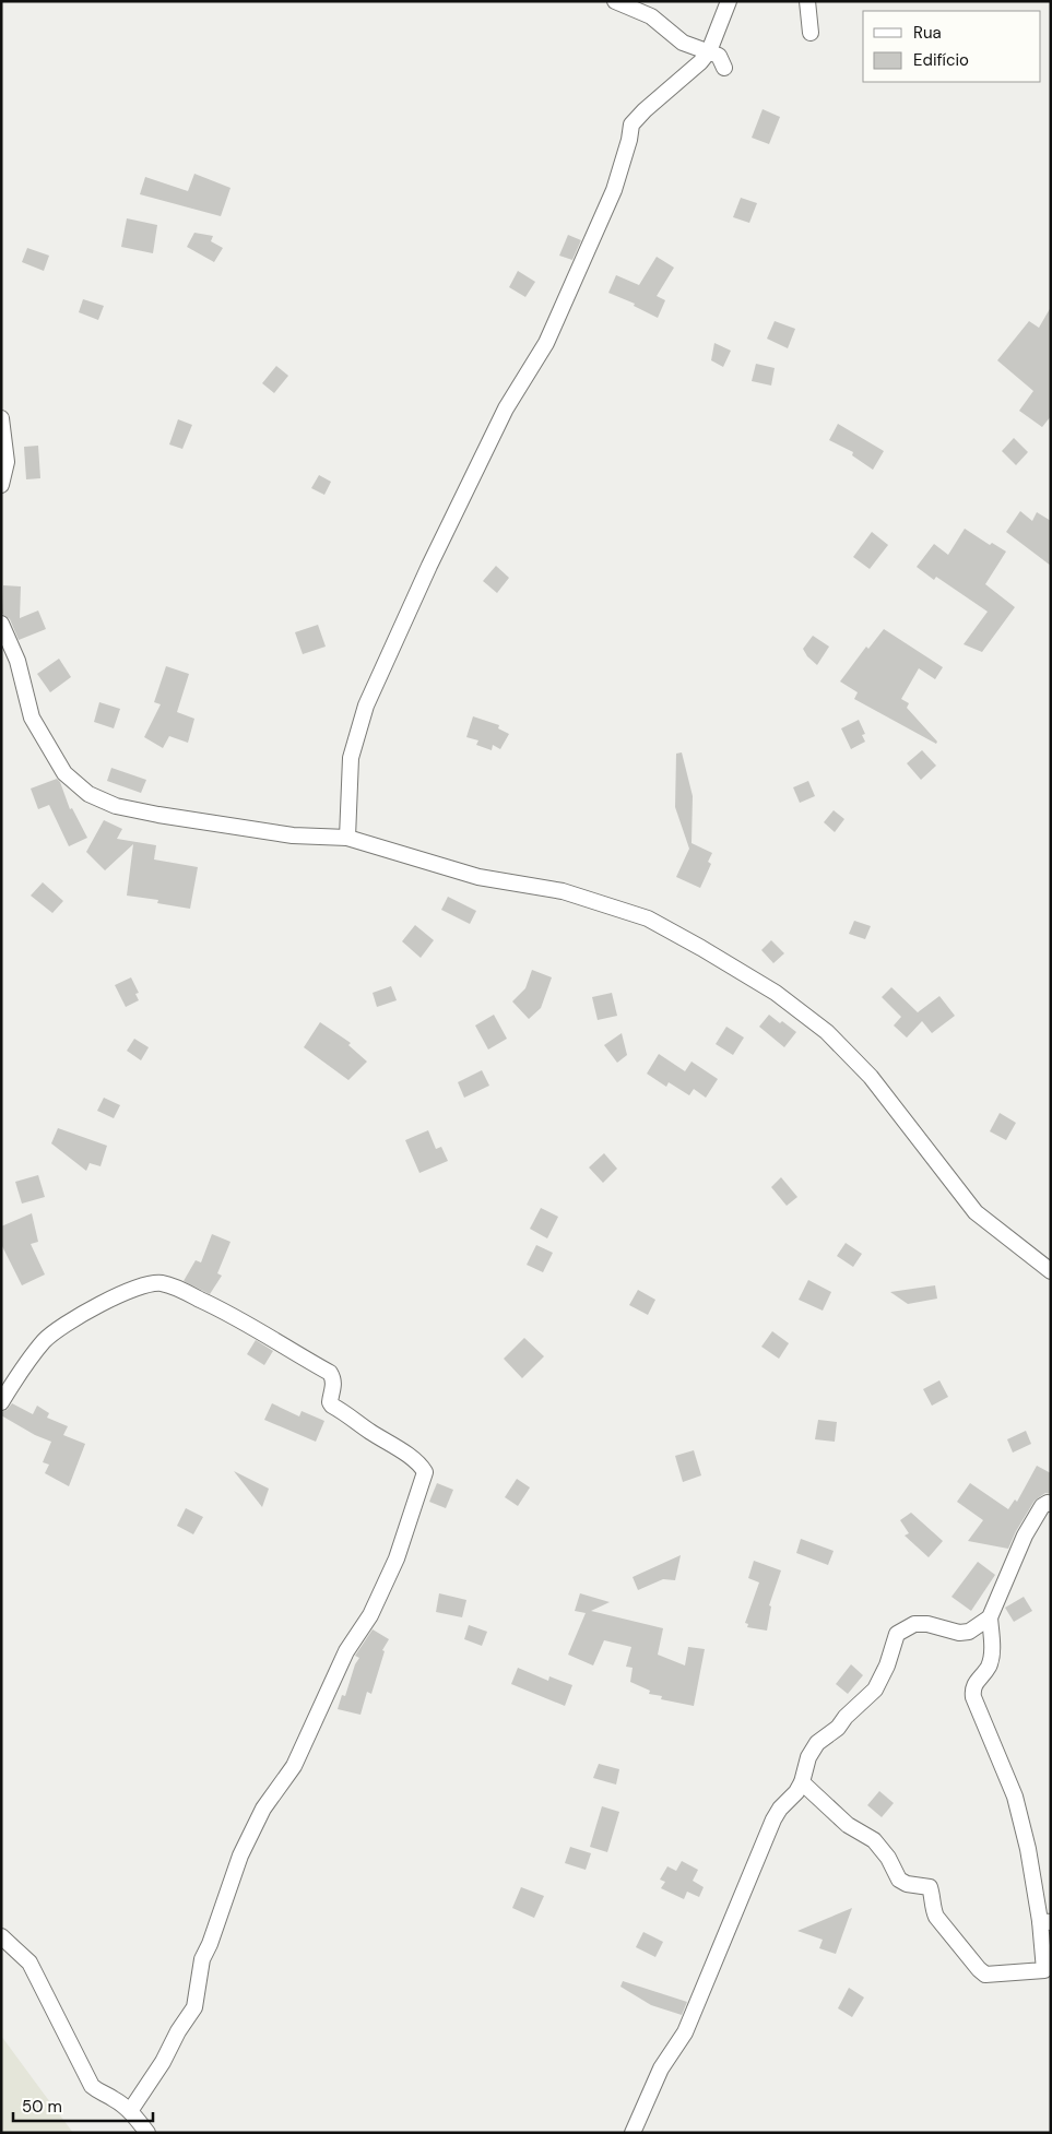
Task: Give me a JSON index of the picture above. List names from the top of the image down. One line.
{"legend":["Rua","Edifício"],"scale_bar":"50 m"}
